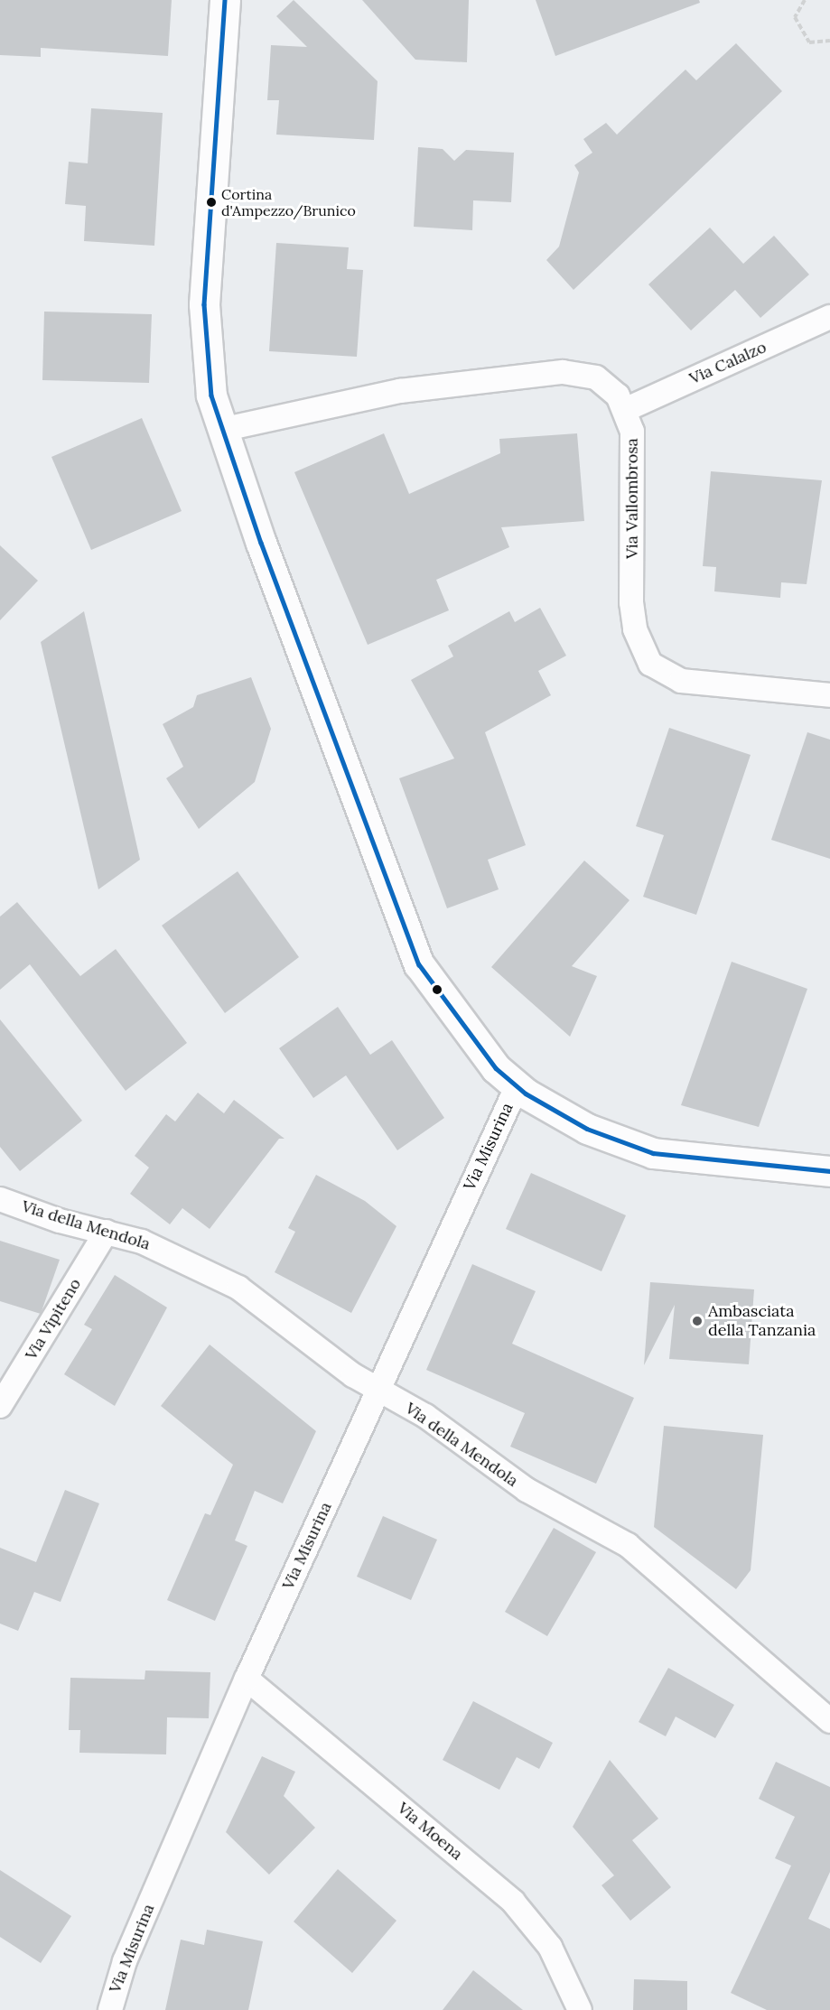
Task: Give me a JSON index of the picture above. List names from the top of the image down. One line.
{"streets":{"street":["Via Calalzo","Via Vallombrosa","Via Misurina","Via della Mendola","Via Vipiteno","Via Moena"]},"crossings":[["Via Calalzo","Via Vallombrosa"],["Via Misurina","Via della Mendola"],["Via Misurina","Via Moena"],["Via della Mendola","Via Vipiteno"]],"places":["Cortina d'Ampezzo/Brunico","Ambasciata della Tanzania"]}
